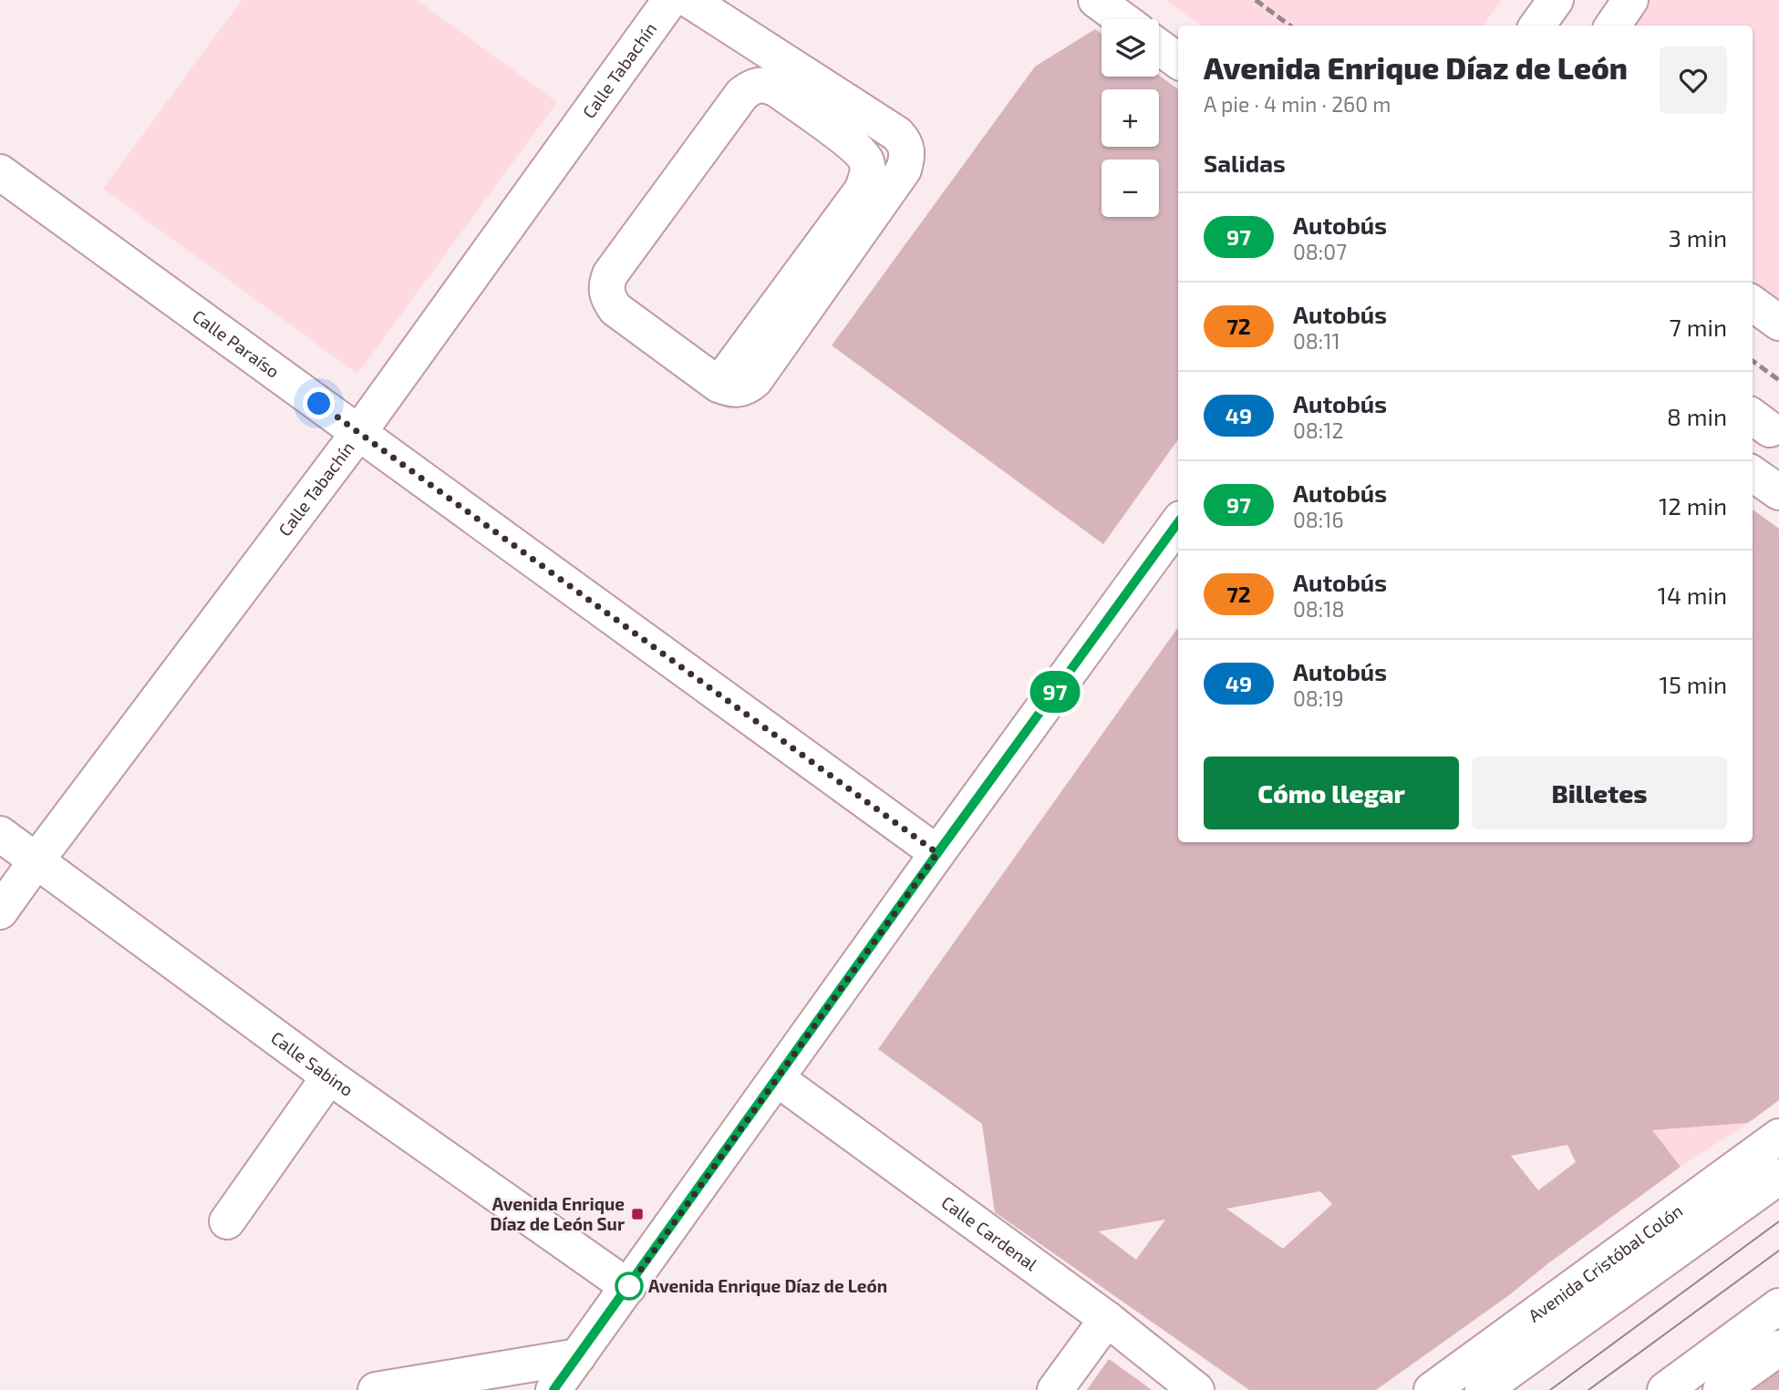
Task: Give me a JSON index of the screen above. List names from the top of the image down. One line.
{"streets":{"street":["Calle Tabachín","Calle Paraíso","Calle Sabino","Calle Cardenal","Avenida Cristóbal Colón"]},"crossings":[["Calle Tabachín","Calle Paraíso"],["Calle Tabachín","Calle Sabino"]],"places":{"transit":["Avenida Enrique Díaz de León Sur"],"other":["Avenida Enrique Díaz de León"]},"lines":["bus line 97"],"page":{"on_map":"97","map_buttons":["+","−"],"heading":[["Avenida Enrique Díaz de León","A pie · 4 min · 260 m"],"Salidas"],"list":[{"mark":"97","name":"Autobús","note":"08:07","value":"3 min"},{"mark":"72","name":"Autobús","note":"08:11","value":"7 min"},{"mark":"49","name":"Autobús","note":"08:12","value":"8 min"},{"mark":"97","name":"Autobús","note":"08:16","value":"12 min"},{"mark":"72","name":"Autobús","note":"08:18","value":"14 min"},{"mark":"49","name":"Autobús","note":"08:19","value":"15 min"}],"buttons":["Cómo llegar","Billetes"]}}
